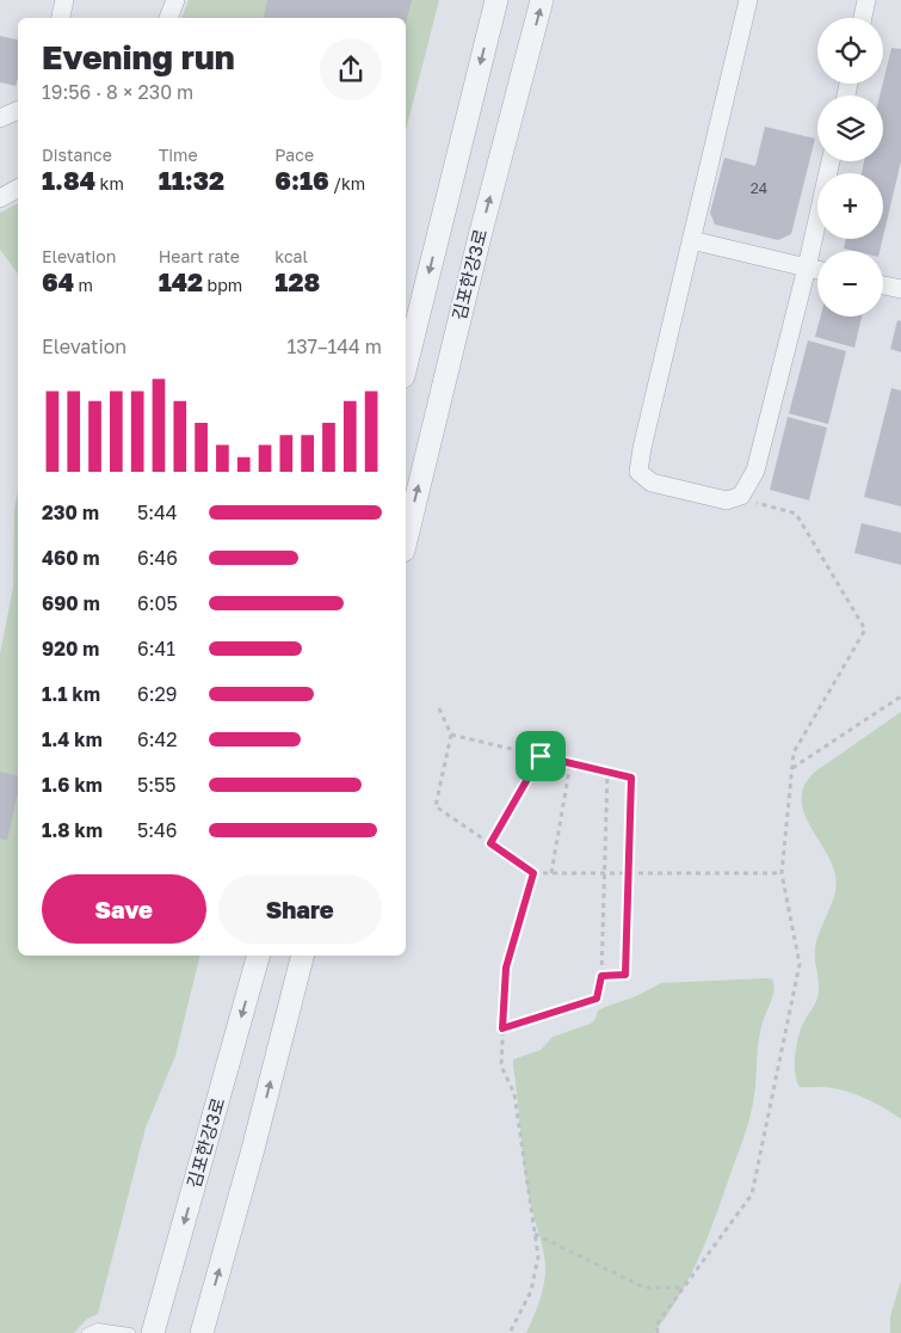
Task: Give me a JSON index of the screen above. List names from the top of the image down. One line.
{"streets":{"street":["김포한강3로"]},"house_numbers":["24"],"page":{"map_buttons":["+","−"],"heading":["Evening run","19:56 · 8 × 230 m"],"stats":[["Distance","1.84 km"],["Time","11:32"],["Pace","6:16 /km"],["Elevation","64 m"],["Heart rate","142 bpm"],["kcal","128"]],"chart":["Elevation","137–144 m"],"list":[{"name":"230 m","note":"5:44"},{"name":"460 m","note":"6:46"},{"name":"690 m","note":"6:05"},{"name":"920 m","note":"6:41"},{"name":"1.1 km","note":"6:29"},{"name":"1.4 km","note":"6:42"},{"name":"1.6 km","note":"5:55"},{"name":"1.8 km","note":"5:46"}],"buttons":["Save","Share"]}}
